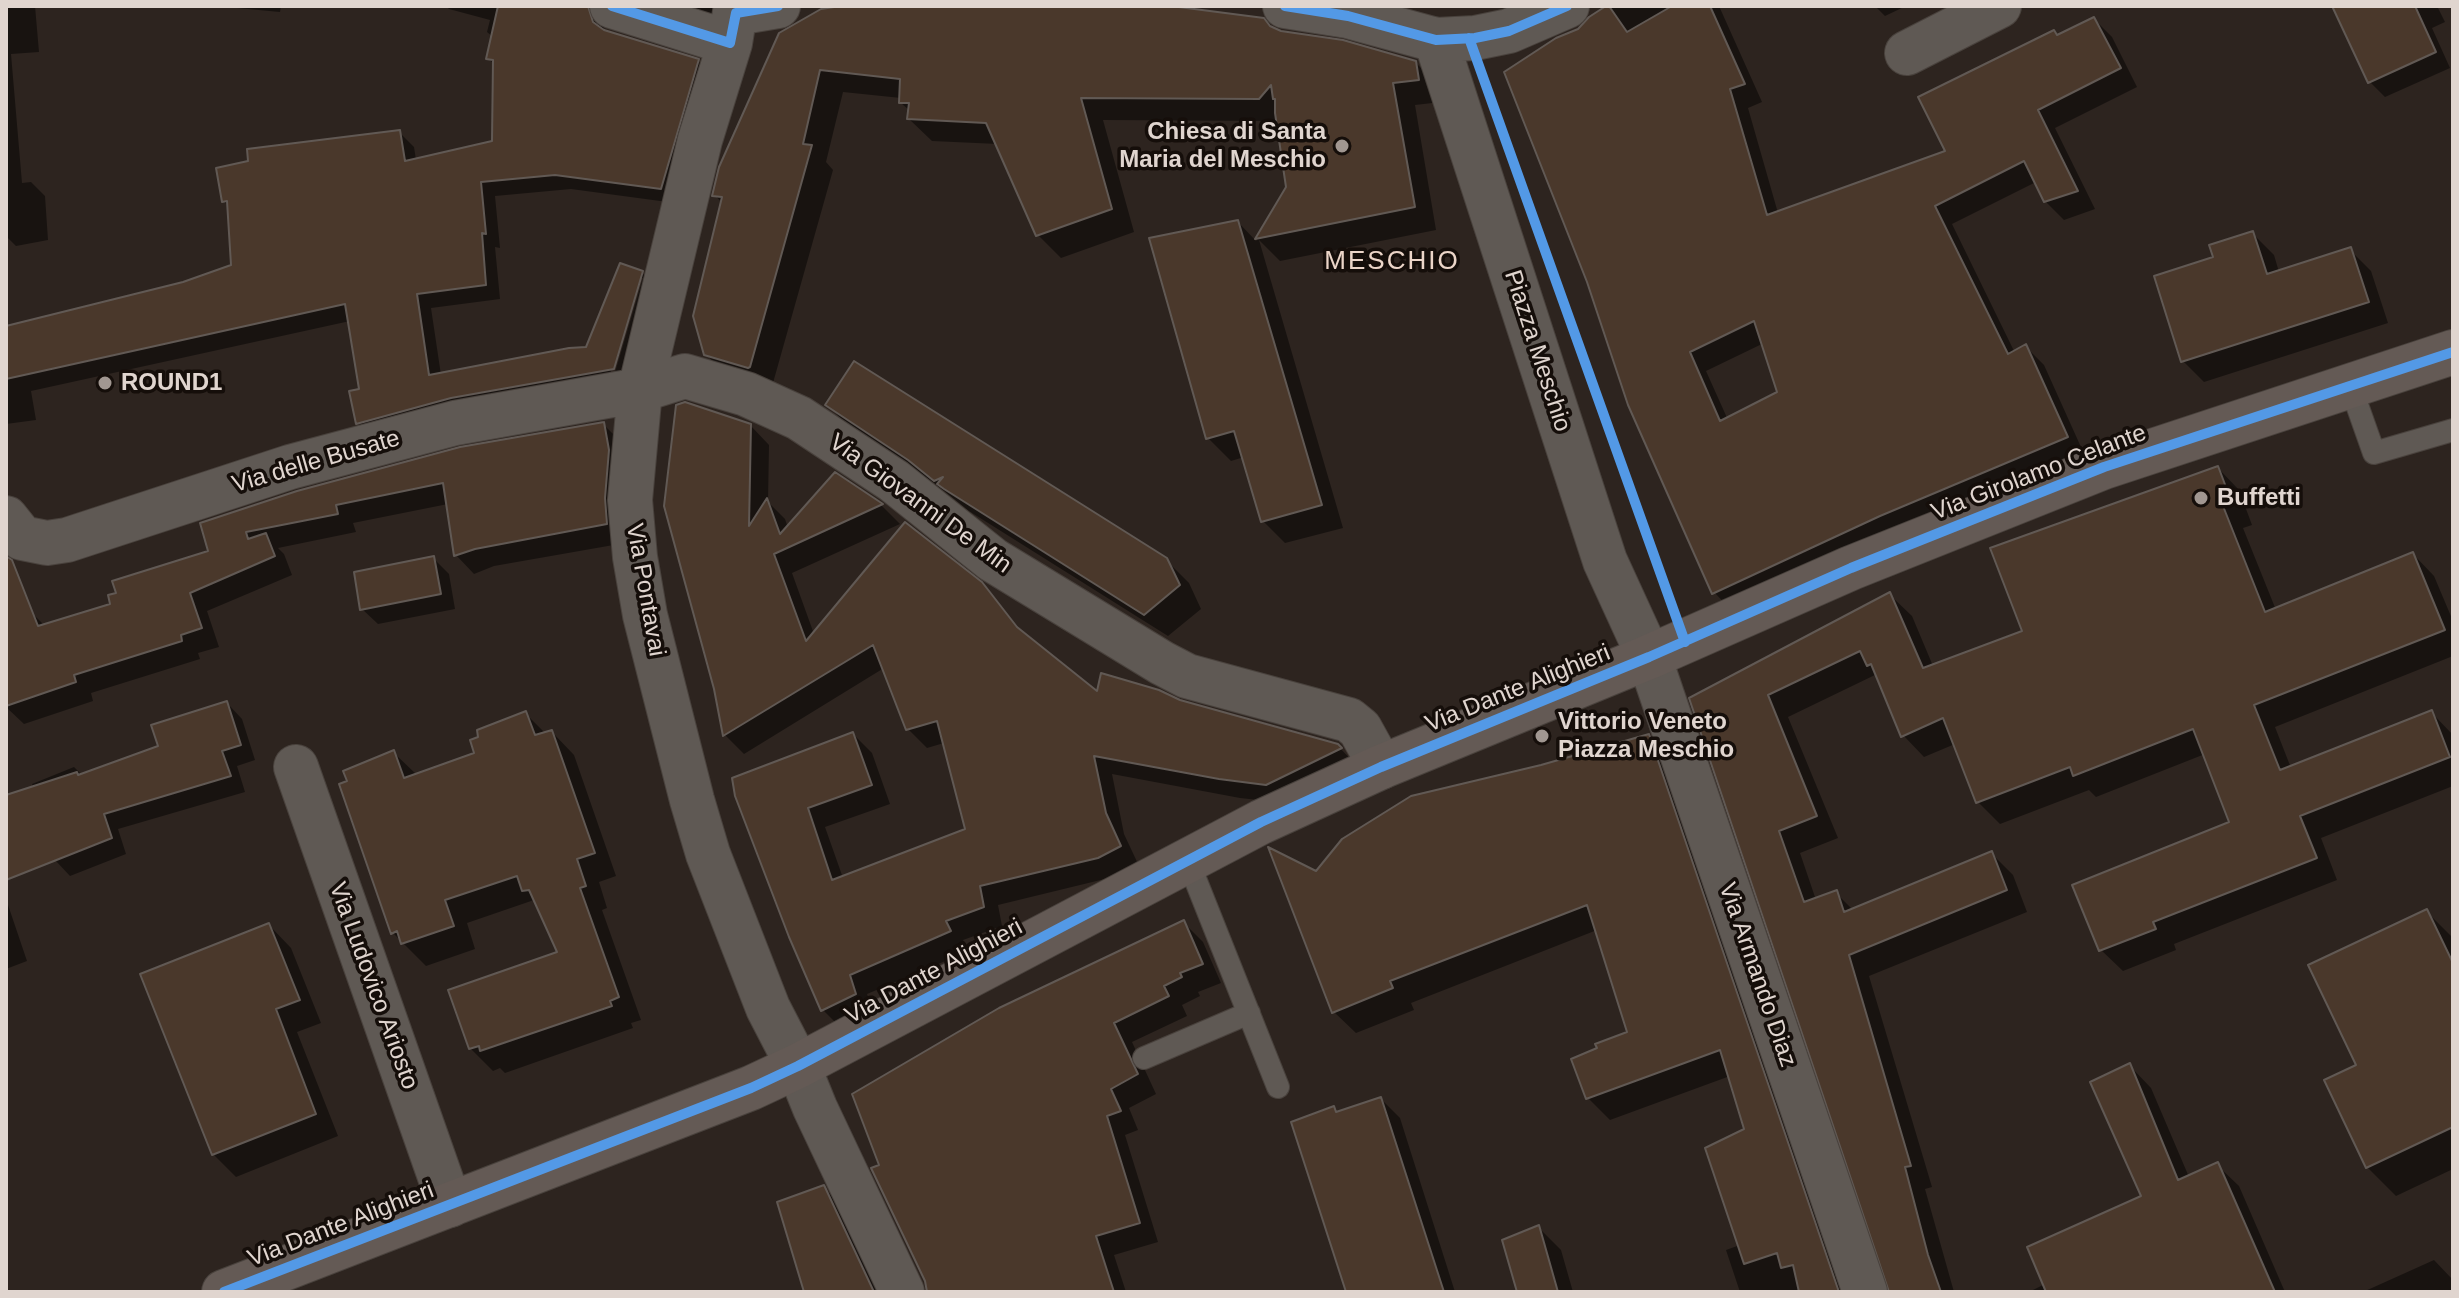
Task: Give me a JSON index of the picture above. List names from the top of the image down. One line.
{"streets":{"main road":["Via Girolamo Celante","Via Dante Alighieri"],"street":["Piazza Meschio","Via delle Busate","Via Giovanni De Min","Via Pontavai","Via Armando Diaz","Via Ludovico Ariosto"]},"crossings":[["Piazza Meschio","Via Girolamo Celante"],["Piazza Meschio","Via Dante Alighieri"],["Piazza Meschio","Via Armando Diaz"],["Via delle Busate","Via Giovanni De Min"],["Via delle Busate","Via Pontavai"],["Via Girolamo Celante","Via Dante Alighieri"],["Via Girolamo Celante","Via Armando Diaz"],["Via Giovanni De Min","Via Pontavai"],["Via Giovanni De Min","Via Dante Alighieri"],["Via Pontavai","Via Dante Alighieri"],["Via Dante Alighieri","Via Armando Diaz"],["Via Dante Alighieri","Via Ludovico Ariosto"]],"districts":["MESCHIO"],"places":["Chiesa di Santa Maria del Meschio","ROUND1","Buffetti","Vittorio Veneto Piazza Meschio"]}
